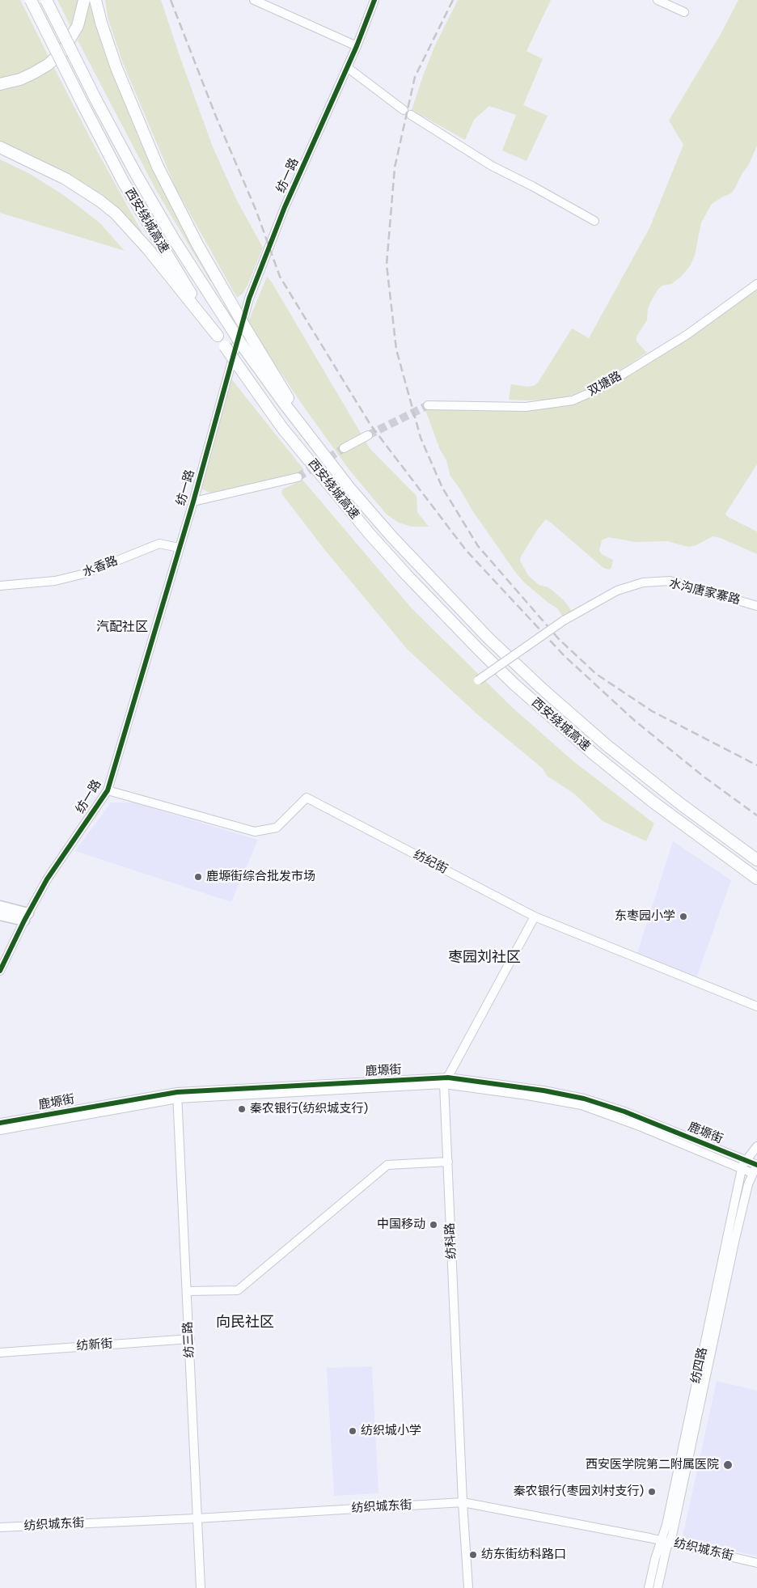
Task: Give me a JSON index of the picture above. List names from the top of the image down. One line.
{"streets":{"highway":["西安绕城高速"],"street":["纺一路","双塘路","水香路","水沟唐家寨路","纺纪街","鹿塬街","纺科路","纺三路","纺新街","纺四路","纺织城东街"]},"crossings":[["纺一路","水香路"],["纺一路","纺纪街"],["鹿塬街","纺科路"],["鹿塬街","纺三路"],["鹿塬街","纺四路"],["纺科路","纺织城东街"],["纺三路","纺新街"],["纺三路","纺织城东街"],["纺四路","纺织城东街"]],"districts":["汽配社区","枣园刘社区","向民社区"],"places":["鹿塬街综合批发市场","东枣园小学","秦农银行(纺织城支行)","中国移动","纺织城小学","西安医学院第二附属医院","秦农银行(枣园刘村支行)","纺东街纺科路口"]}
